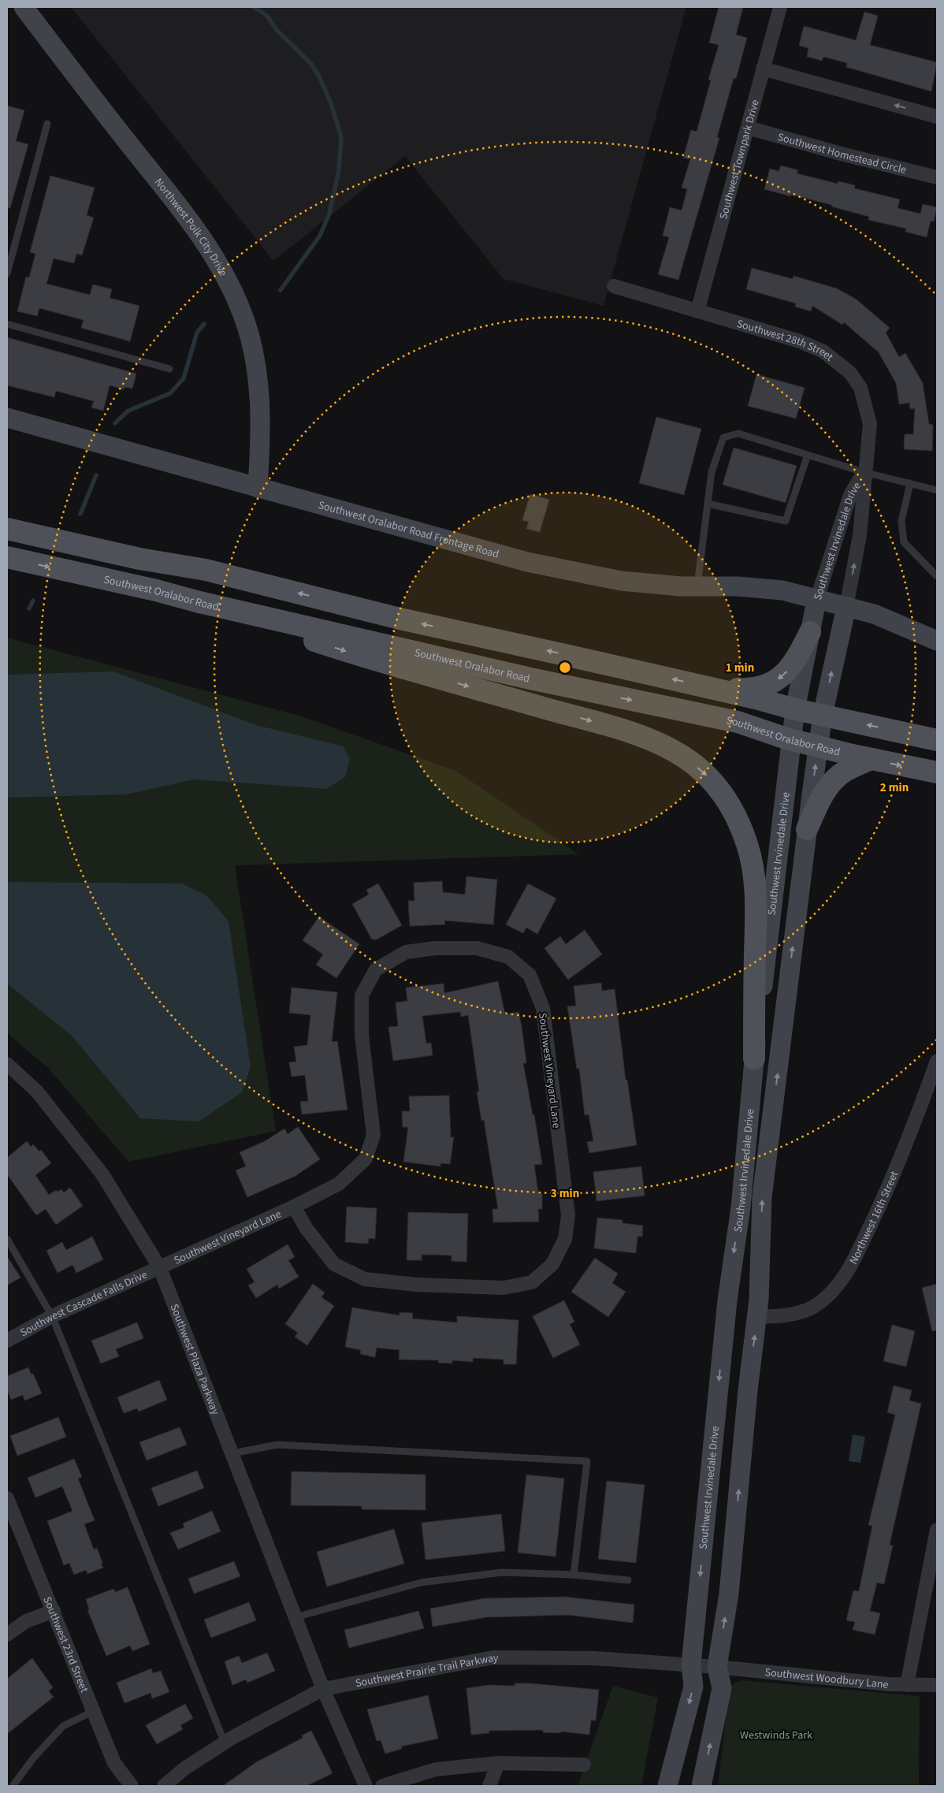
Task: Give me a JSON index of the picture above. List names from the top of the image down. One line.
{"streets":{"main road":["Northwest Polk City Drive","Southwest Oralabor Road Frontage Road","Southwest Irvinedale Drive","Southwest Oralabor Road"],"street":["Southwest Homestead Circle","Southwest Townpark Drive","Southwest 28th Street","Southwest Vineyard Lane","Northwest 16th Street","Southwest Cascade Falls Drive","Southwest Plaza Parkway","Southwest 23rd Street","Southwest Prairie Trail Parkway","Southwest Woodbury Lane"]},"crossings":[["Southwest Homestead Circle","Southwest Townpark Drive"],["Southwest Townpark Drive","Southwest 28th Street"],["Northwest Polk City Drive","Southwest Oralabor Road Frontage Road"],["Southwest 28th Street","Southwest Irvinedale Drive"],["Southwest Oralabor Road Frontage Road","Southwest Irvinedale Drive"],["Southwest Irvinedale Drive","Southwest Oralabor Road"],["Southwest Irvinedale Drive","Northwest 16th Street"],["Southwest Irvinedale Drive","Southwest Prairie Trail Parkway"],["Southwest Irvinedale Drive","Southwest Woodbury Lane"],["Southwest Vineyard Lane","Southwest Cascade Falls Drive"],["Southwest Vineyard Lane","Southwest Plaza Parkway"],["Southwest Cascade Falls Drive","Southwest Plaza Parkway"],["Southwest Plaza Parkway","Southwest Prairie Trail Parkway"],["Southwest Prairie Trail Parkway","Southwest Woodbury Lane"]],"parks":["Westwinds Park"],"rings":["1 min","2 min","3 min"]}
